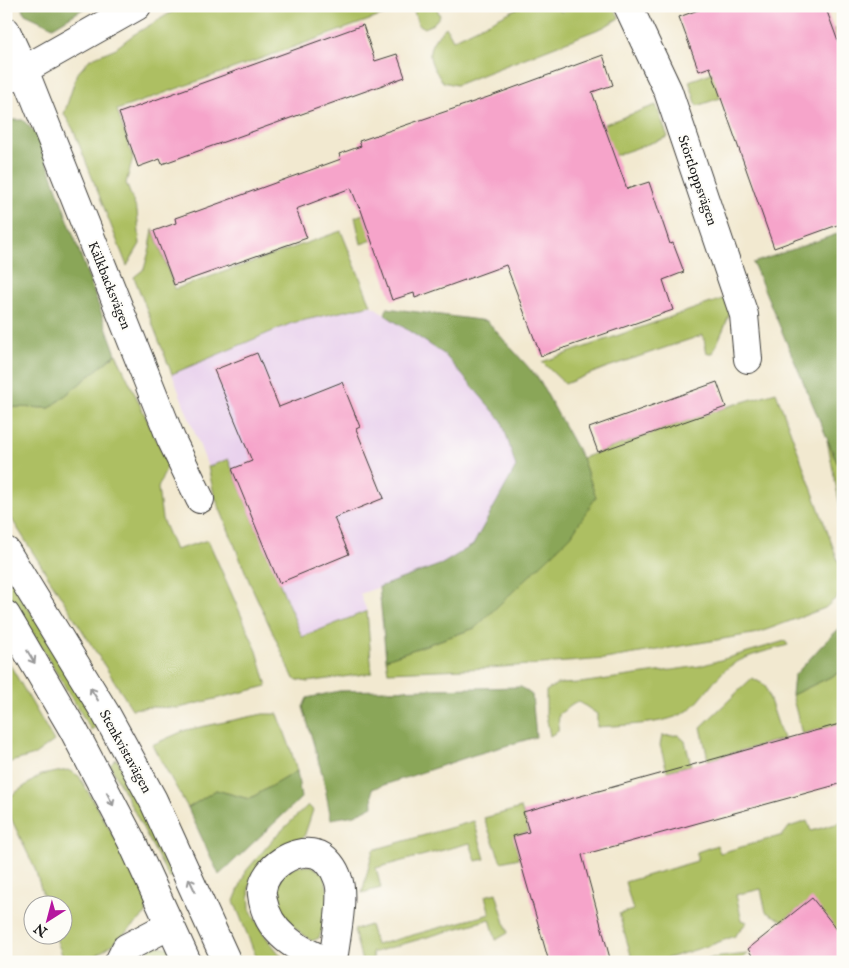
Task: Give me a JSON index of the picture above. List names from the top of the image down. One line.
{"streets":{"street":["Störtloppsvägen","Kälkbacksvägen","Stenkvistavägen"]},"north":"bottom left"}
